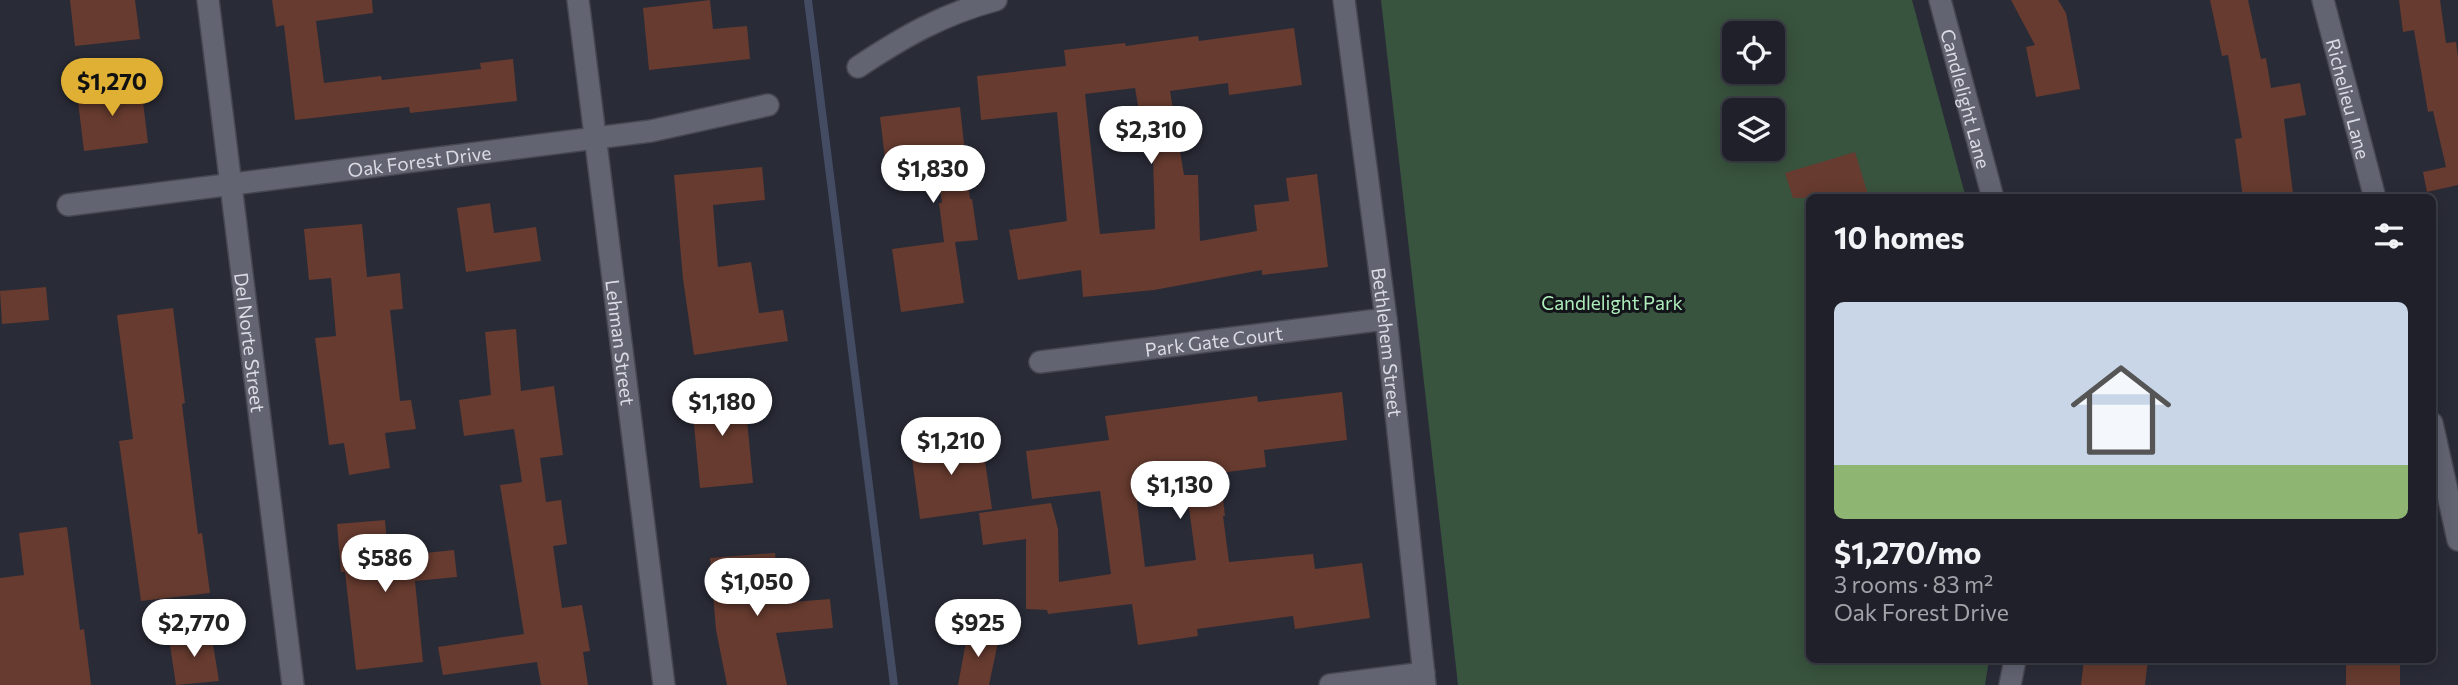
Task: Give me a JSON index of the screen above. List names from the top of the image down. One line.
{"streets":{"street":["Candlelight Lane","Richelieu Lane","Oak Forest Drive","Park Gate Court","Del Norte Street","Lehman Street","Bethlehem Street"]},"crossings":[["Oak Forest Drive","Del Norte Street"],["Oak Forest Drive","Lehman Street"],["Park Gate Court","Bethlehem Street"]],"parks":["Candlelight Park"],"page":{"price":["$1,270","$2,310","$1,830","$1,180","$1,210","$1,130","$586","$1,050","$2,770","$925"],"heading":"10 homes","list":[{"name":"$1,270/mo","note":"3 rooms · 83 m² · Oak Forest Drive"}]}}
